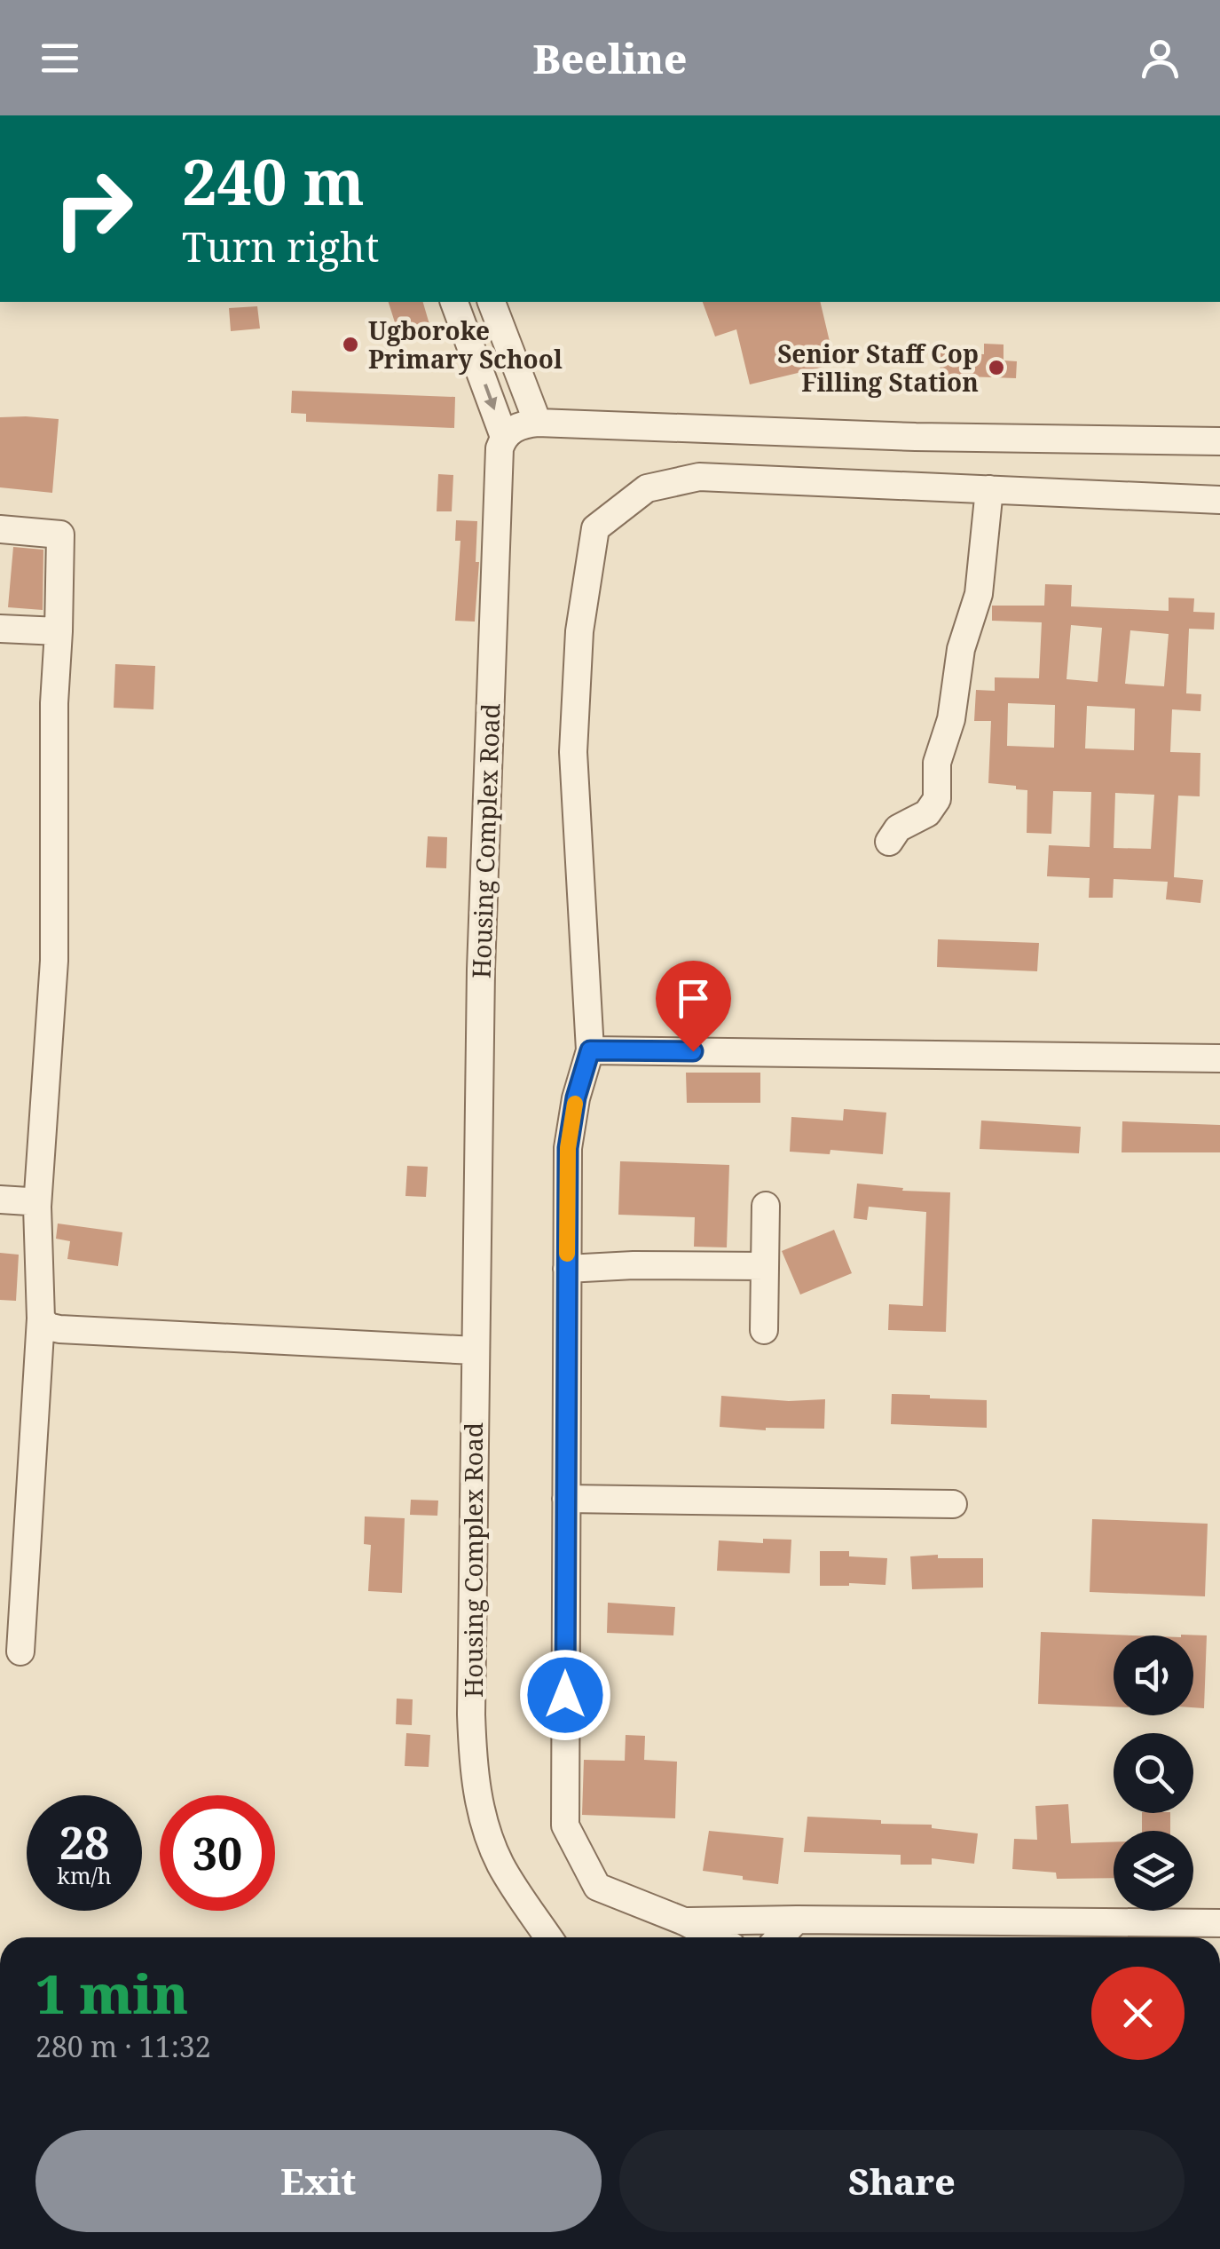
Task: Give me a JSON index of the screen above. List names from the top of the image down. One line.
{"streets":{"street":["Housing Complex Road"]},"places":["Ugboroke Primary School","Senior Staff Cop Filling Station"],"page":{"header":"Beeline","turn":["240 m","Turn right"],"speed":"28 km/h","limit":"30","heading":["1 min","280 m · 11:32"],"buttons":["Exit","Share"]}}
